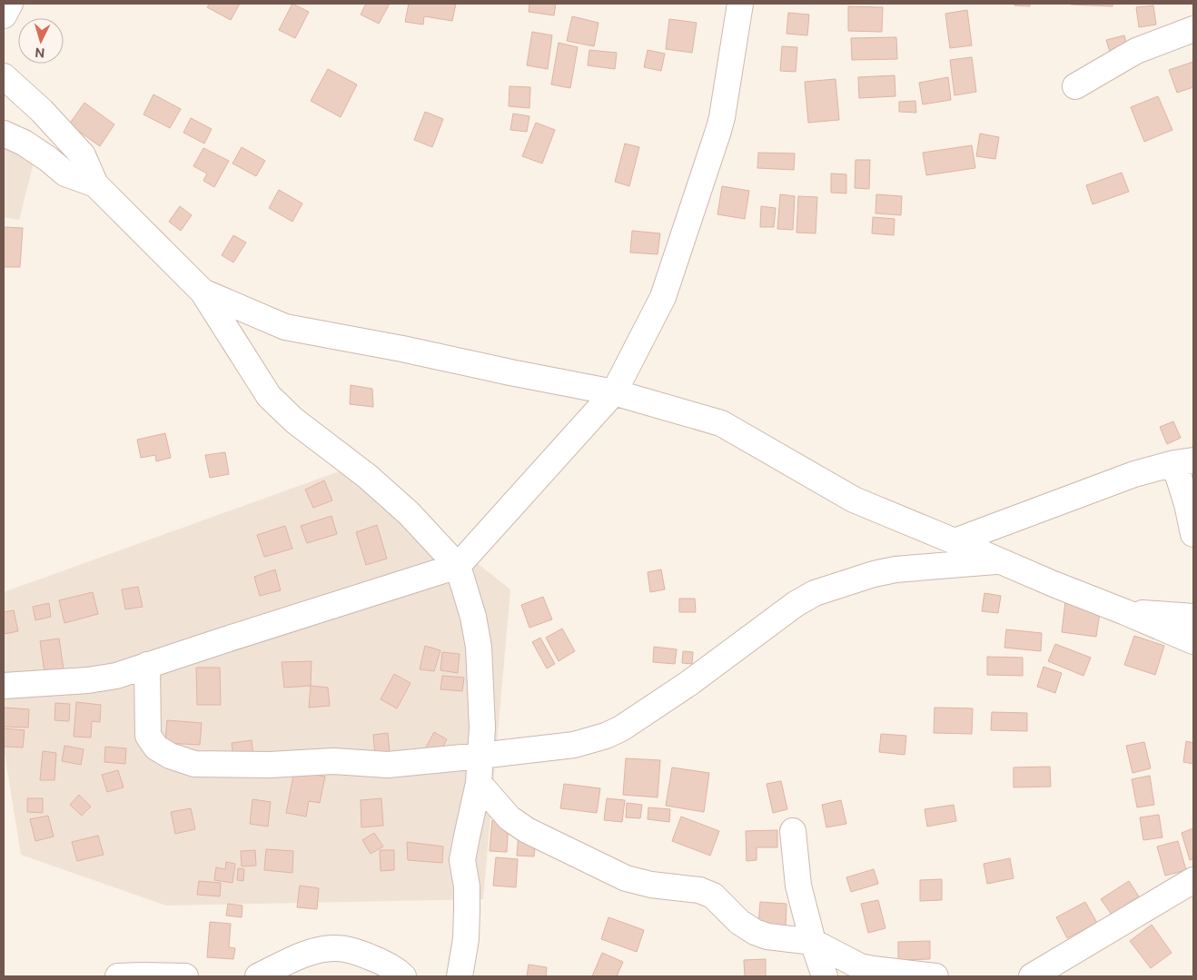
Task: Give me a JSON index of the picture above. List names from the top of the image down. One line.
{"north":"bottom"}
